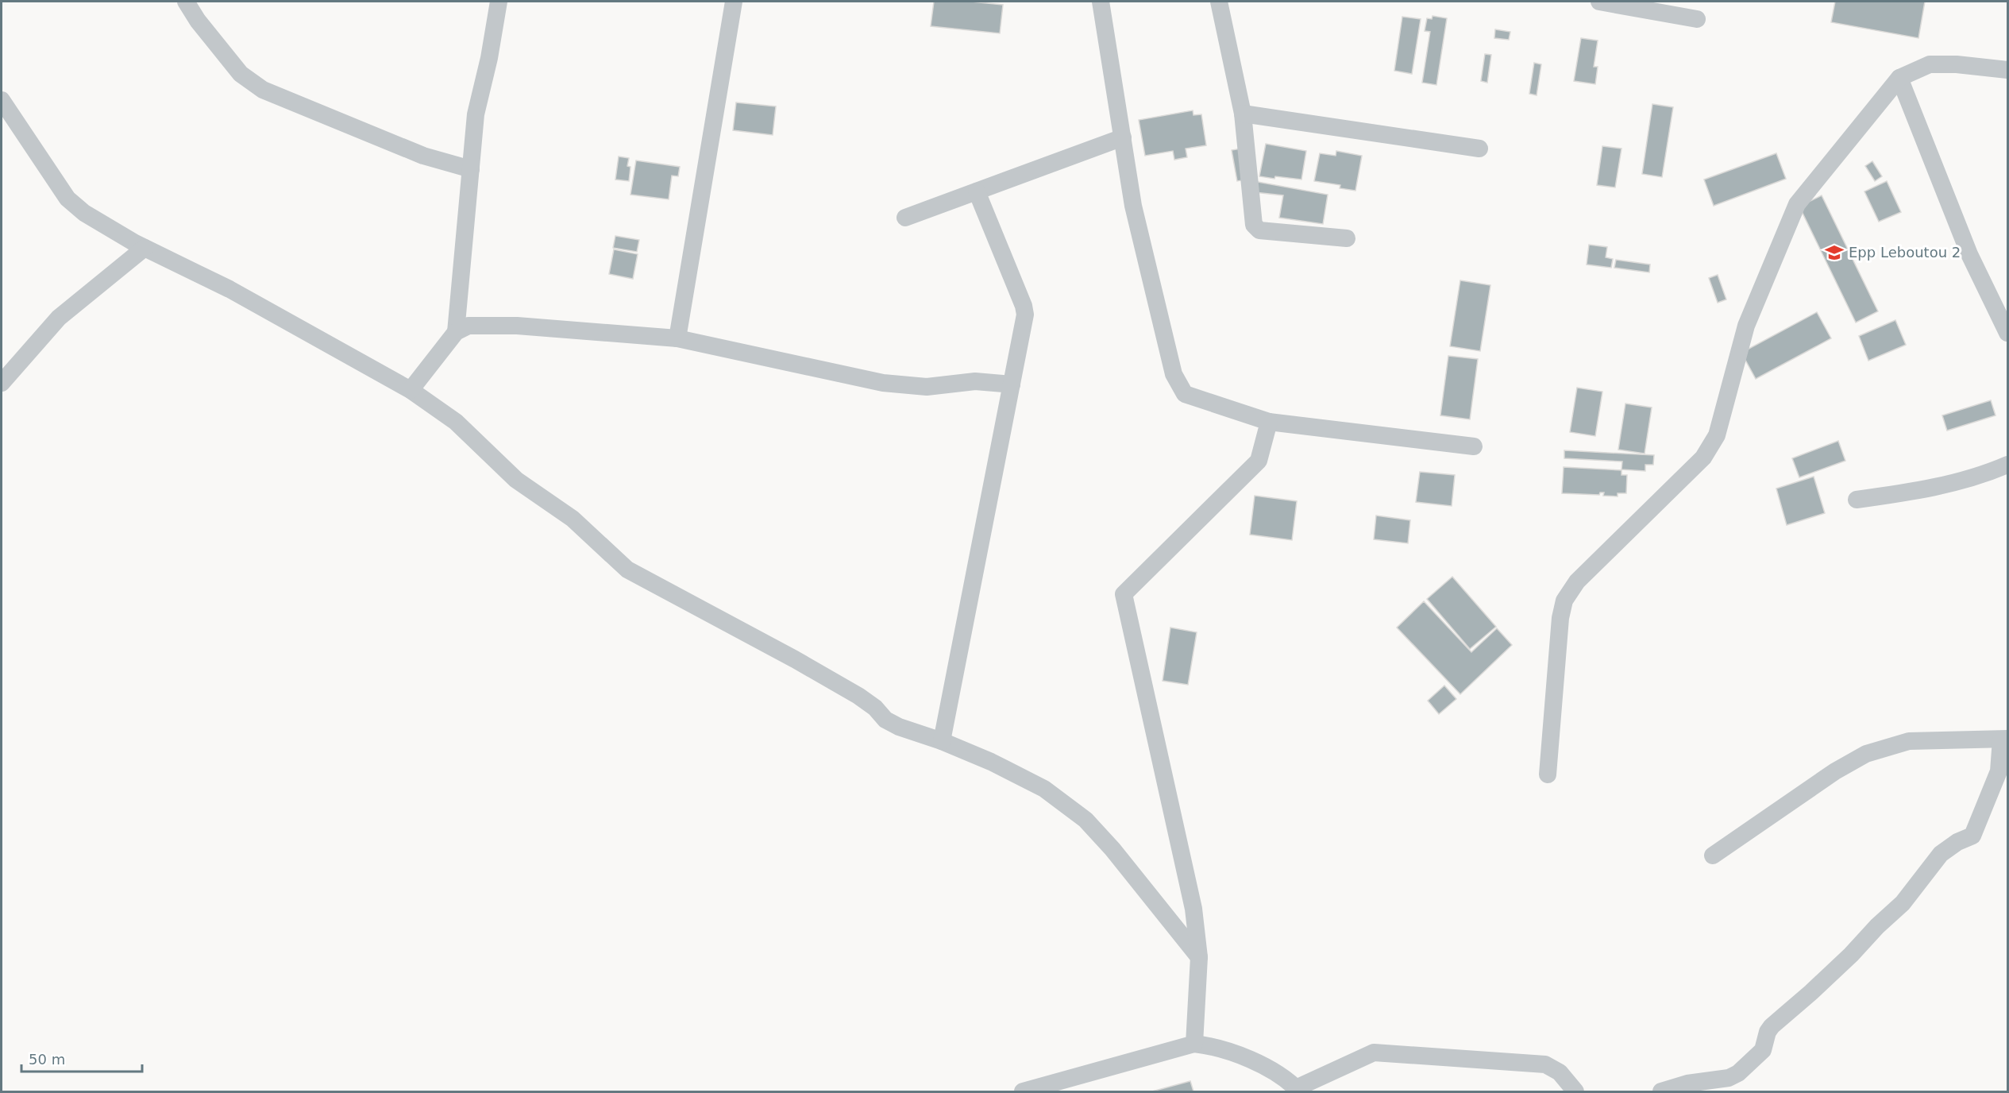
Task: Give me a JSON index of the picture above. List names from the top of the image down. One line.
{"places":{"school or university":["Epp Leboutou 2"]},"scale_bar":"50 m"}
